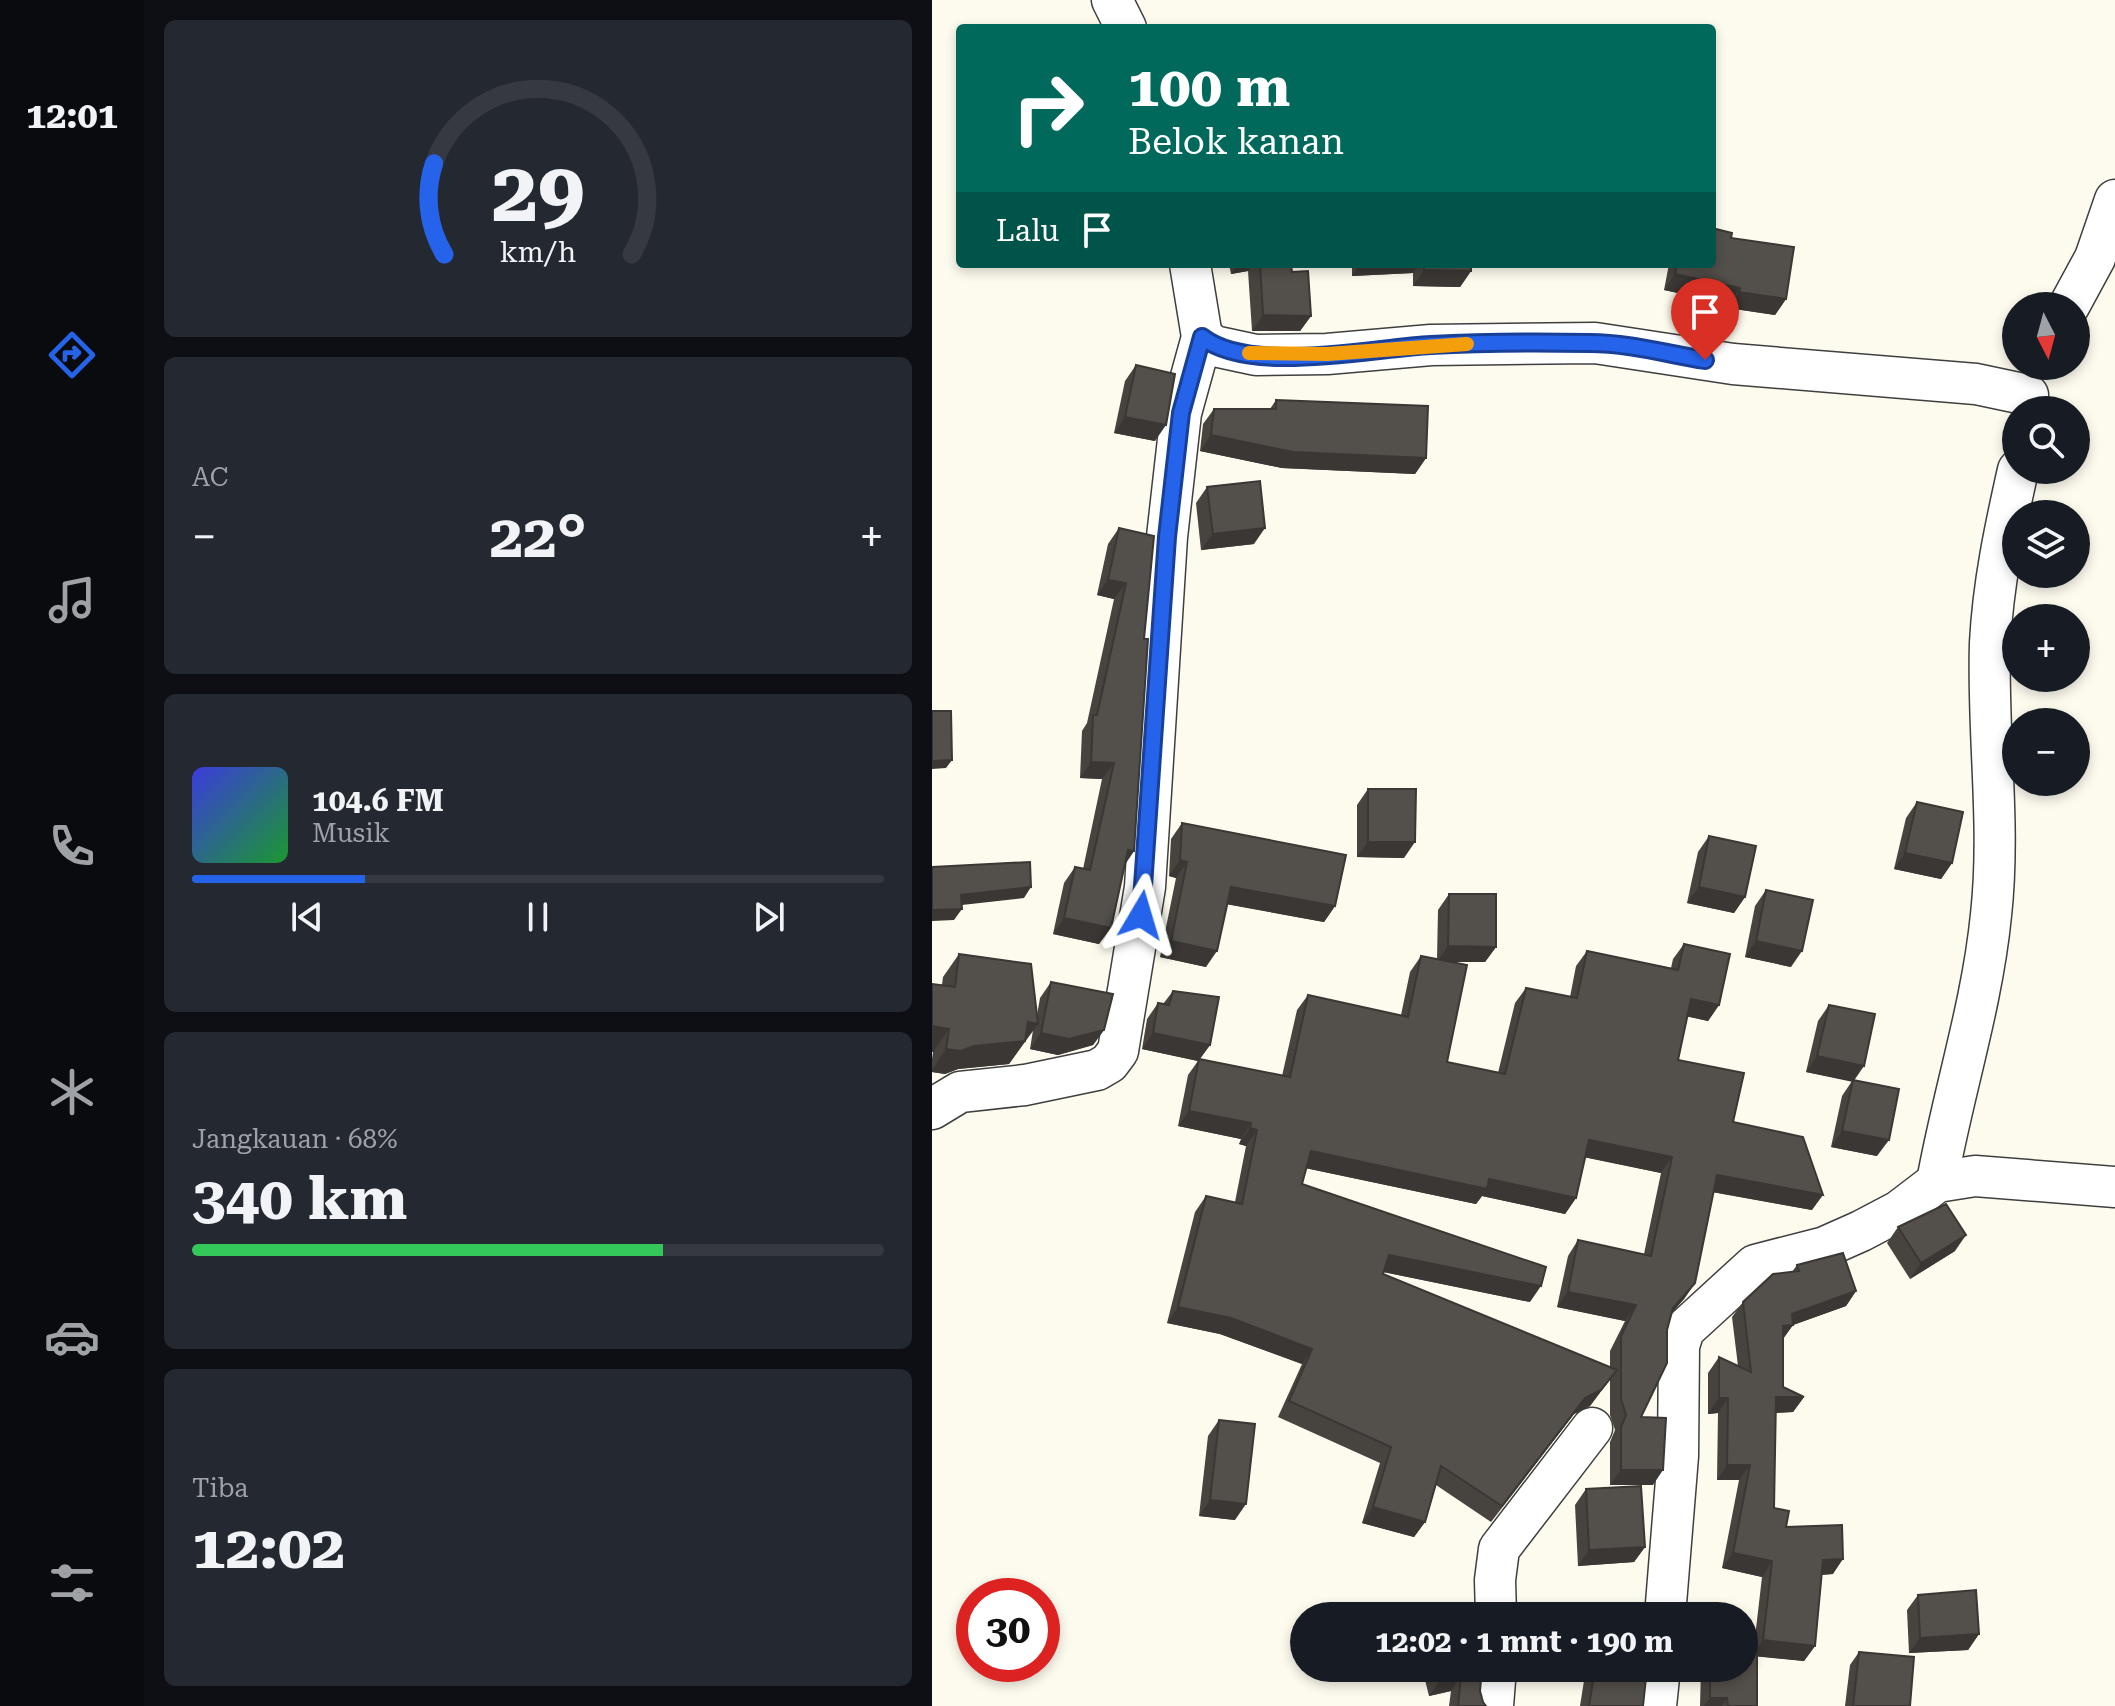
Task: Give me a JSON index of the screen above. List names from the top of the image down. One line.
{"north":"bottom","page":{"tabs":"12:01","turn":["100 m","Belok kanan"],"then":"Lalu","map_buttons":["+","−"],"tile":["AC",["Jangkauan · 68%","340 km"],["Tiba","12:02"]],"heat":["−","22°","+"],"song":["104.6 FM","Musik"],"limit":"30","trip":"12:02 · 1 mnt · 190 m","gauge":["29","km/h"]}}
